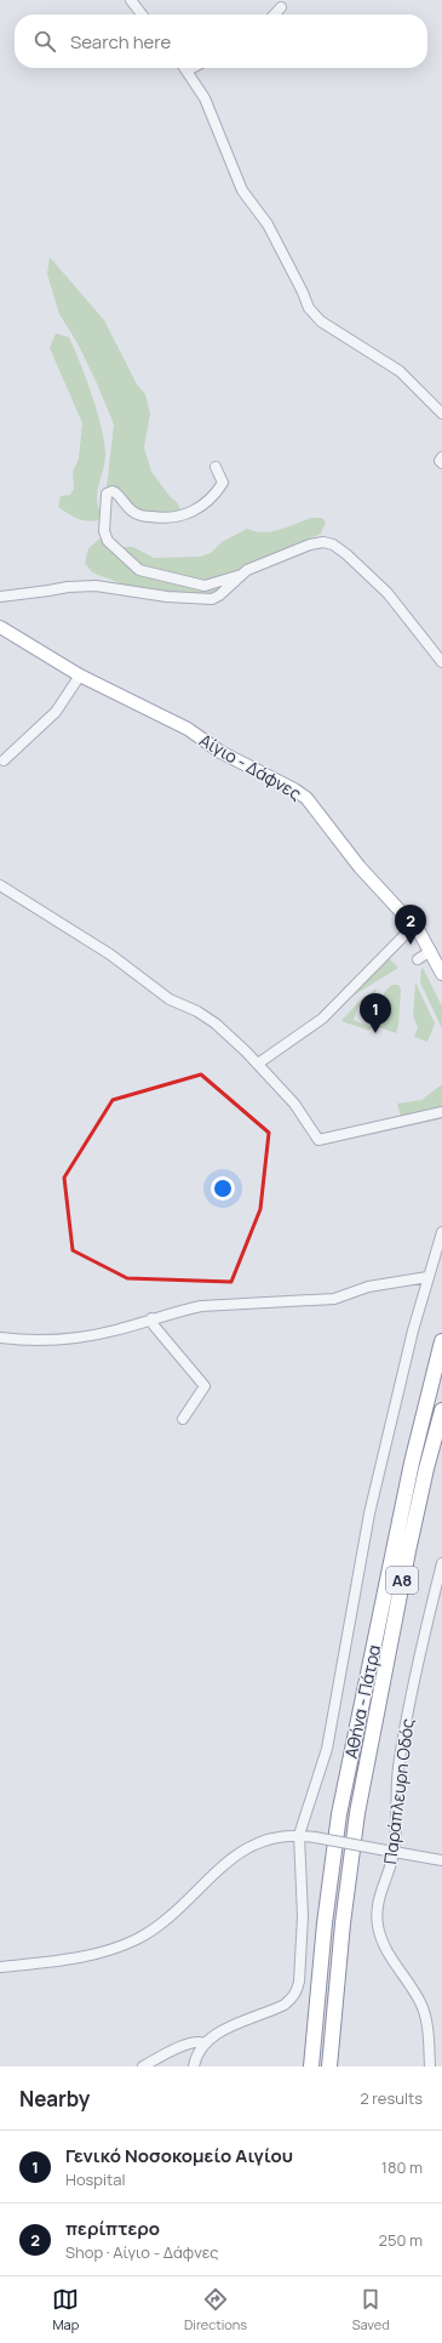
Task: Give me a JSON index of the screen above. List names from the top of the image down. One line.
{"streets":{"highway":["Α8","Αθήνα - Πάτρα"],"main road":["Αίγιο - Δάφνες"],"street":["Παράπλευρη Οδός"]},"page":{"search":"Search here","pins":["2","1"],"heading":["Nearby","2 results"],"list":[{"mark":"1","name":"Γενικό Νοσοκομείο Αιγίου","note":"Hospital","value":"180 m"},{"mark":"2","name":"περίπτερο","note":"Shop · Αίγιο - Δάφνες","value":"250 m"}],"nav":["Map","Directions","Saved"]}}
